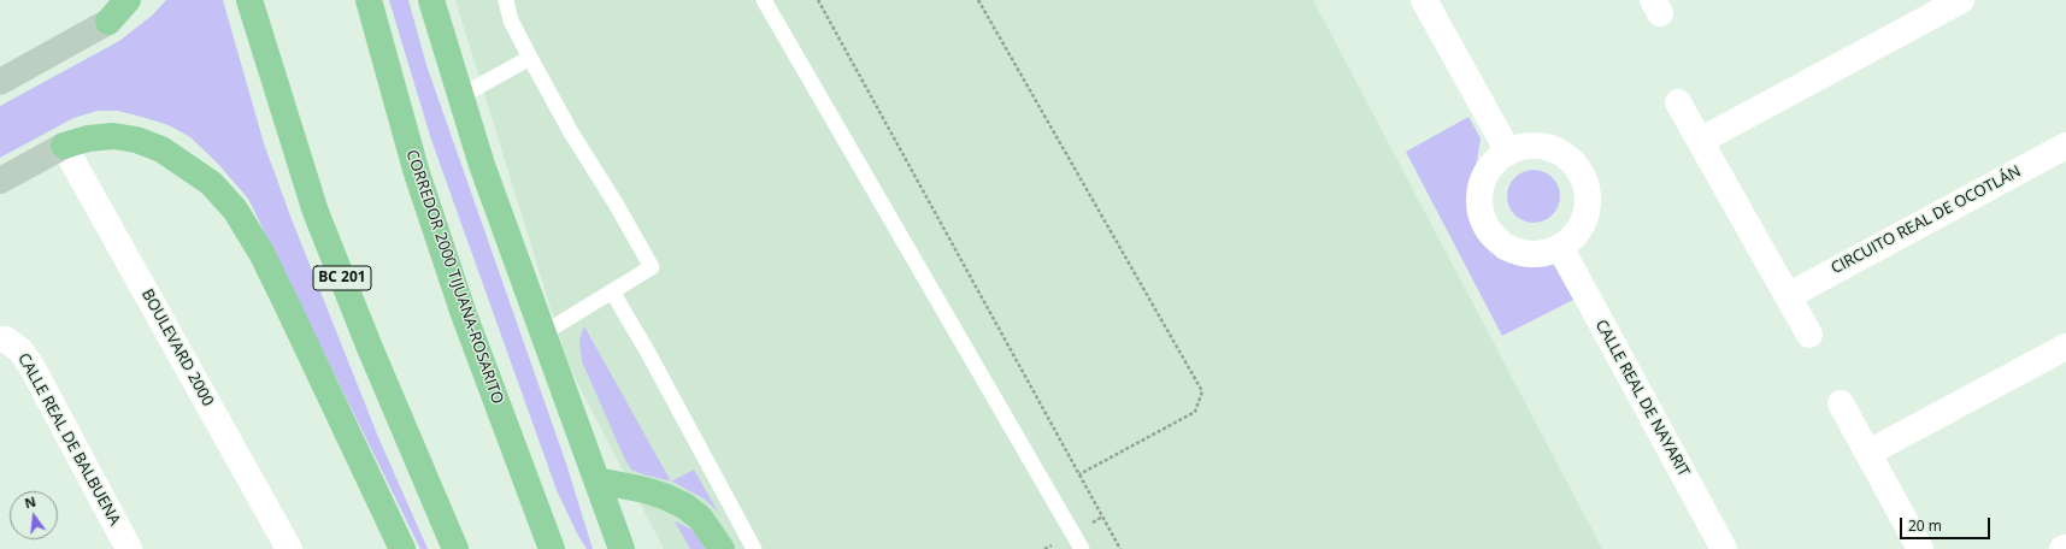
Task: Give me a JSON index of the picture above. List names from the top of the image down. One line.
{"streets":{"highway":["CORREDOR 2000 TIJUANA-ROSARITO","BC 201"],"street":["CIRCUITO REAL DE OCOTLÁN","BOULEVARD 2000","CALLE REAL DE NAYARIT","CALLE REAL DE BALBUENA"]},"scale_bar":"20 m","north":"top"}
